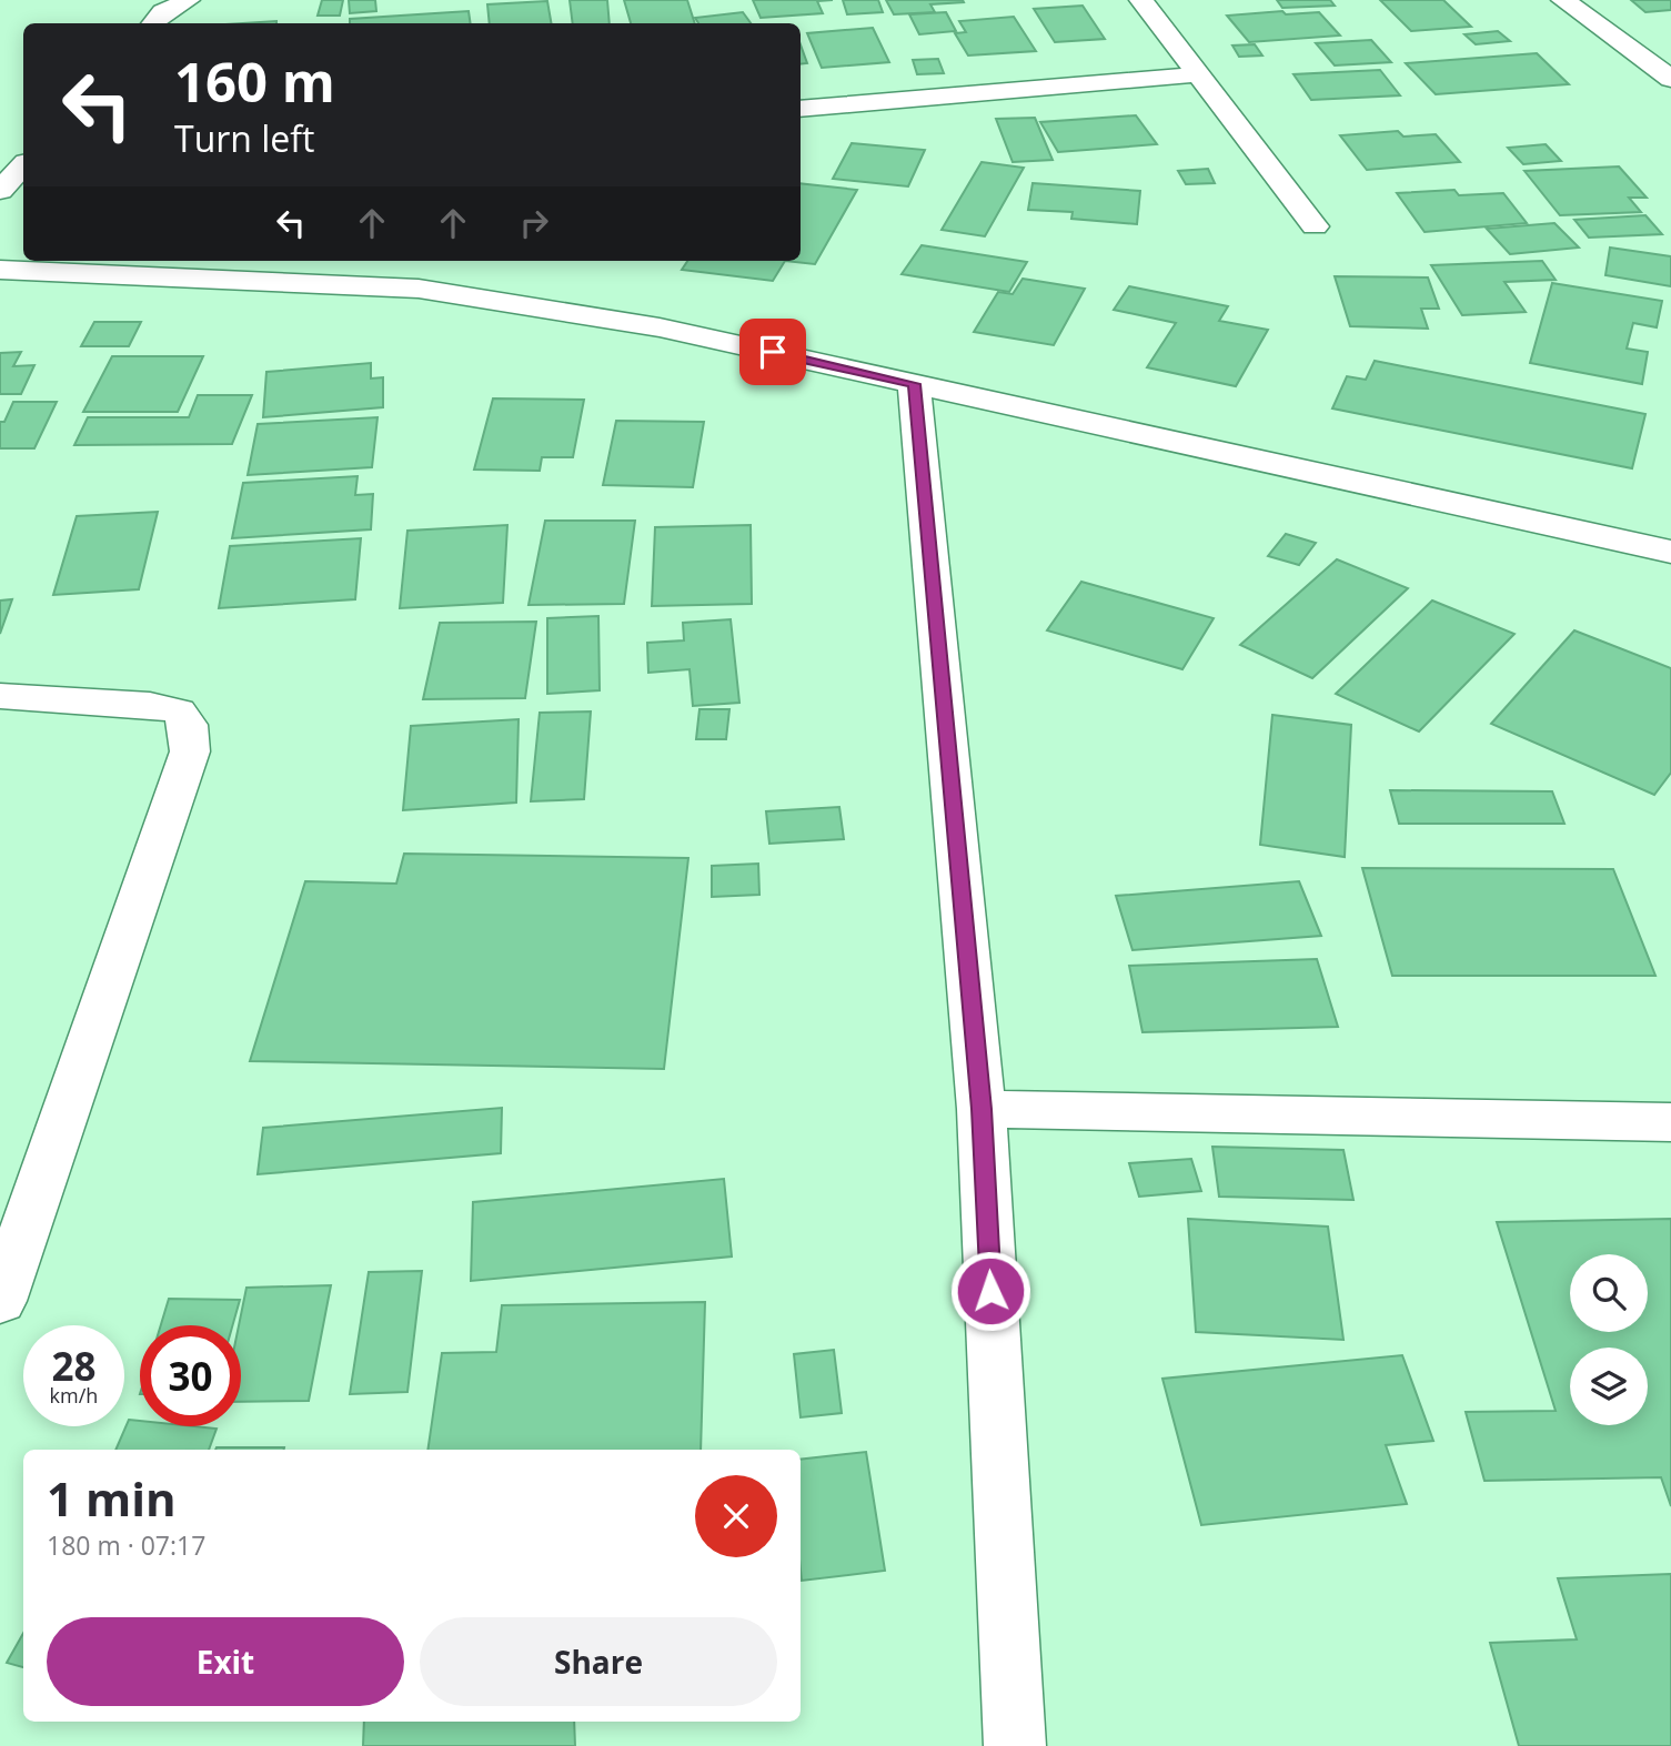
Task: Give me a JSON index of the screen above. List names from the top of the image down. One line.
{"page":{"turn":["160 m","Turn left"],"speed":"28 km/h","limit":"30","heading":["1 min","180 m · 07:17"],"buttons":["Exit","Share"]}}
